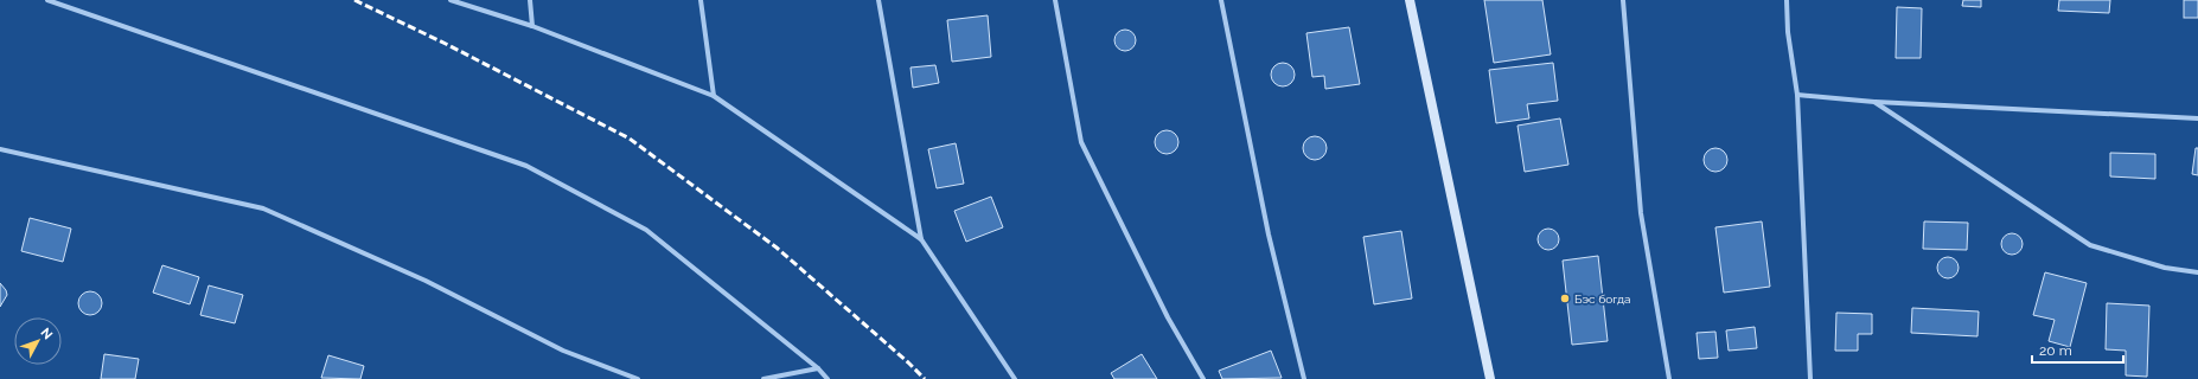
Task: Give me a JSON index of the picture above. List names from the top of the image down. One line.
{"places":["Бэс богда"],"scale_bar":"20 m","north":"top right"}
